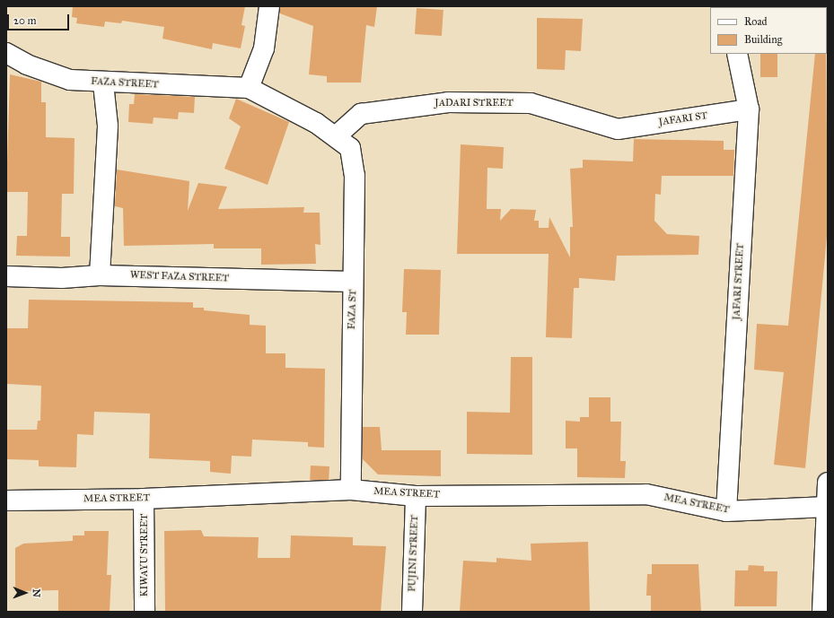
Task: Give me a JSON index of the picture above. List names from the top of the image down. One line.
{"streets":{"street":["FAZA STREET","JADARI STREET","JAFARI ST","WEST FAZA STREET","JAFARI STREET","FAZA ST","MEA STREET","PUJINI STREET","KIWAYU STREET"]},"crossings":[["FAZA STREET","JADARI STREET"],["FAZA STREET","FAZA ST"],["JADARI STREET","JAFARI ST"],["JADARI STREET","FAZA ST"],["JAFARI ST","JAFARI STREET"],["WEST FAZA STREET","FAZA ST"],["JAFARI STREET","MEA STREET"],["FAZA ST","MEA STREET"],["MEA STREET","PUJINI STREET"],["MEA STREET","KIWAYU STREET"]],"legend":["Road","Building"],"scale_bar":"20 m","north":"right"}
